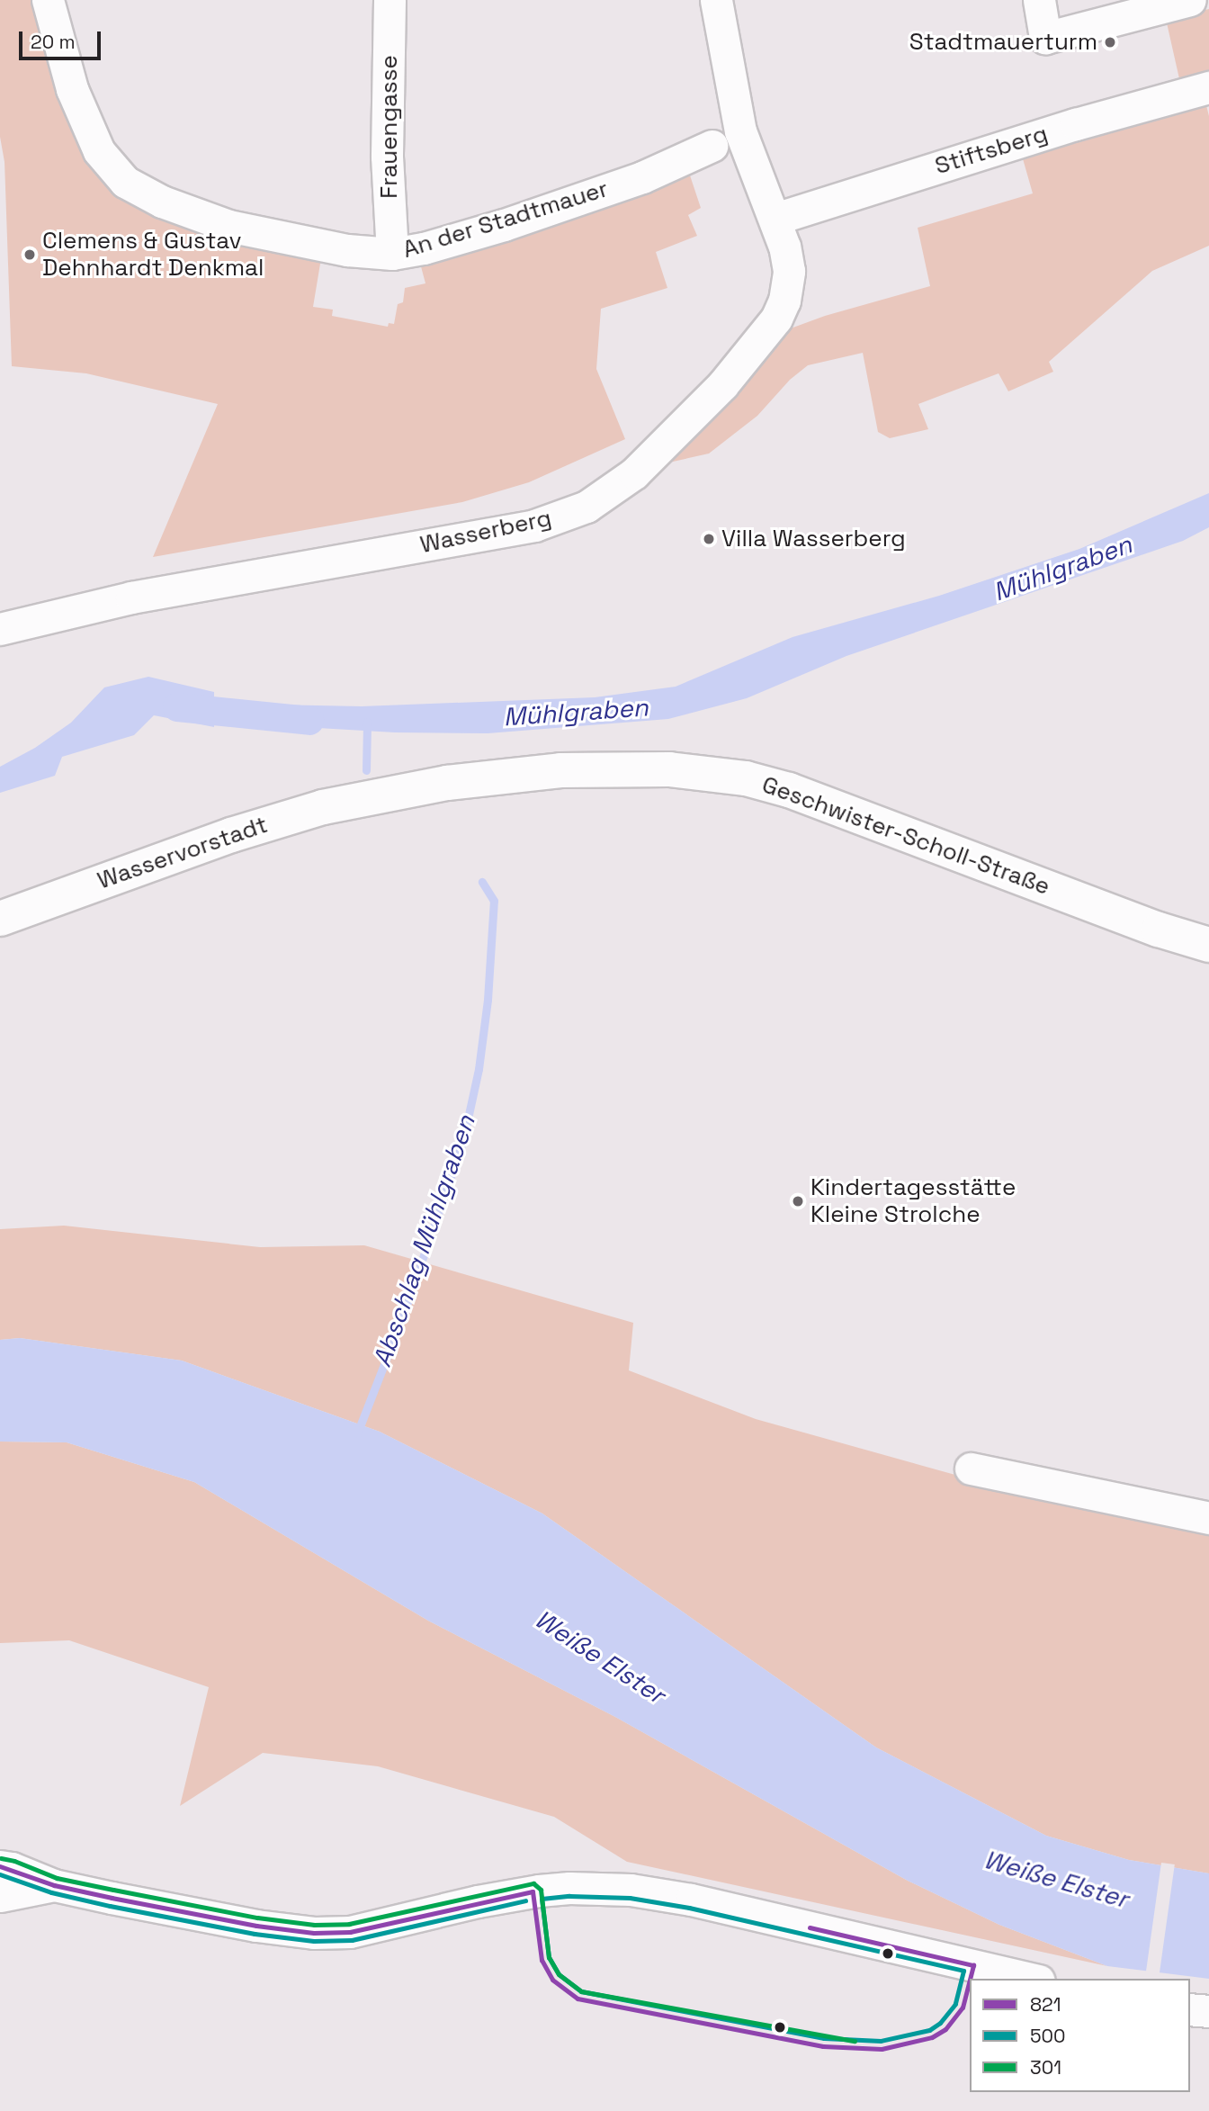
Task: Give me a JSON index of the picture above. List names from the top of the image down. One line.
{"streets":{"street":["Frauengasse","Stiftsberg","An der Stadtmauer","Wasserberg","Geschwister-Scholl-Straße","Wasservorstadt"]},"crossings":[["Frauengasse","An der Stadtmauer"],["Stiftsberg","Wasserberg"],["Geschwister-Scholl-Straße","Wasservorstadt"]],"water":["Mühlgraben","Abschlag Mühlgraben","Weiße Elster"],"places":["Stadtmauerturm","Clemens & Gustav Dehnhardt Denkmal","Villa Wasserberg","Kindertagesstätte Kleine Strolche"],"lines":["transit line 301","transit line 821","transit line 500"],"legend":["821","500","301"],"scale_bar":"20 m"}
